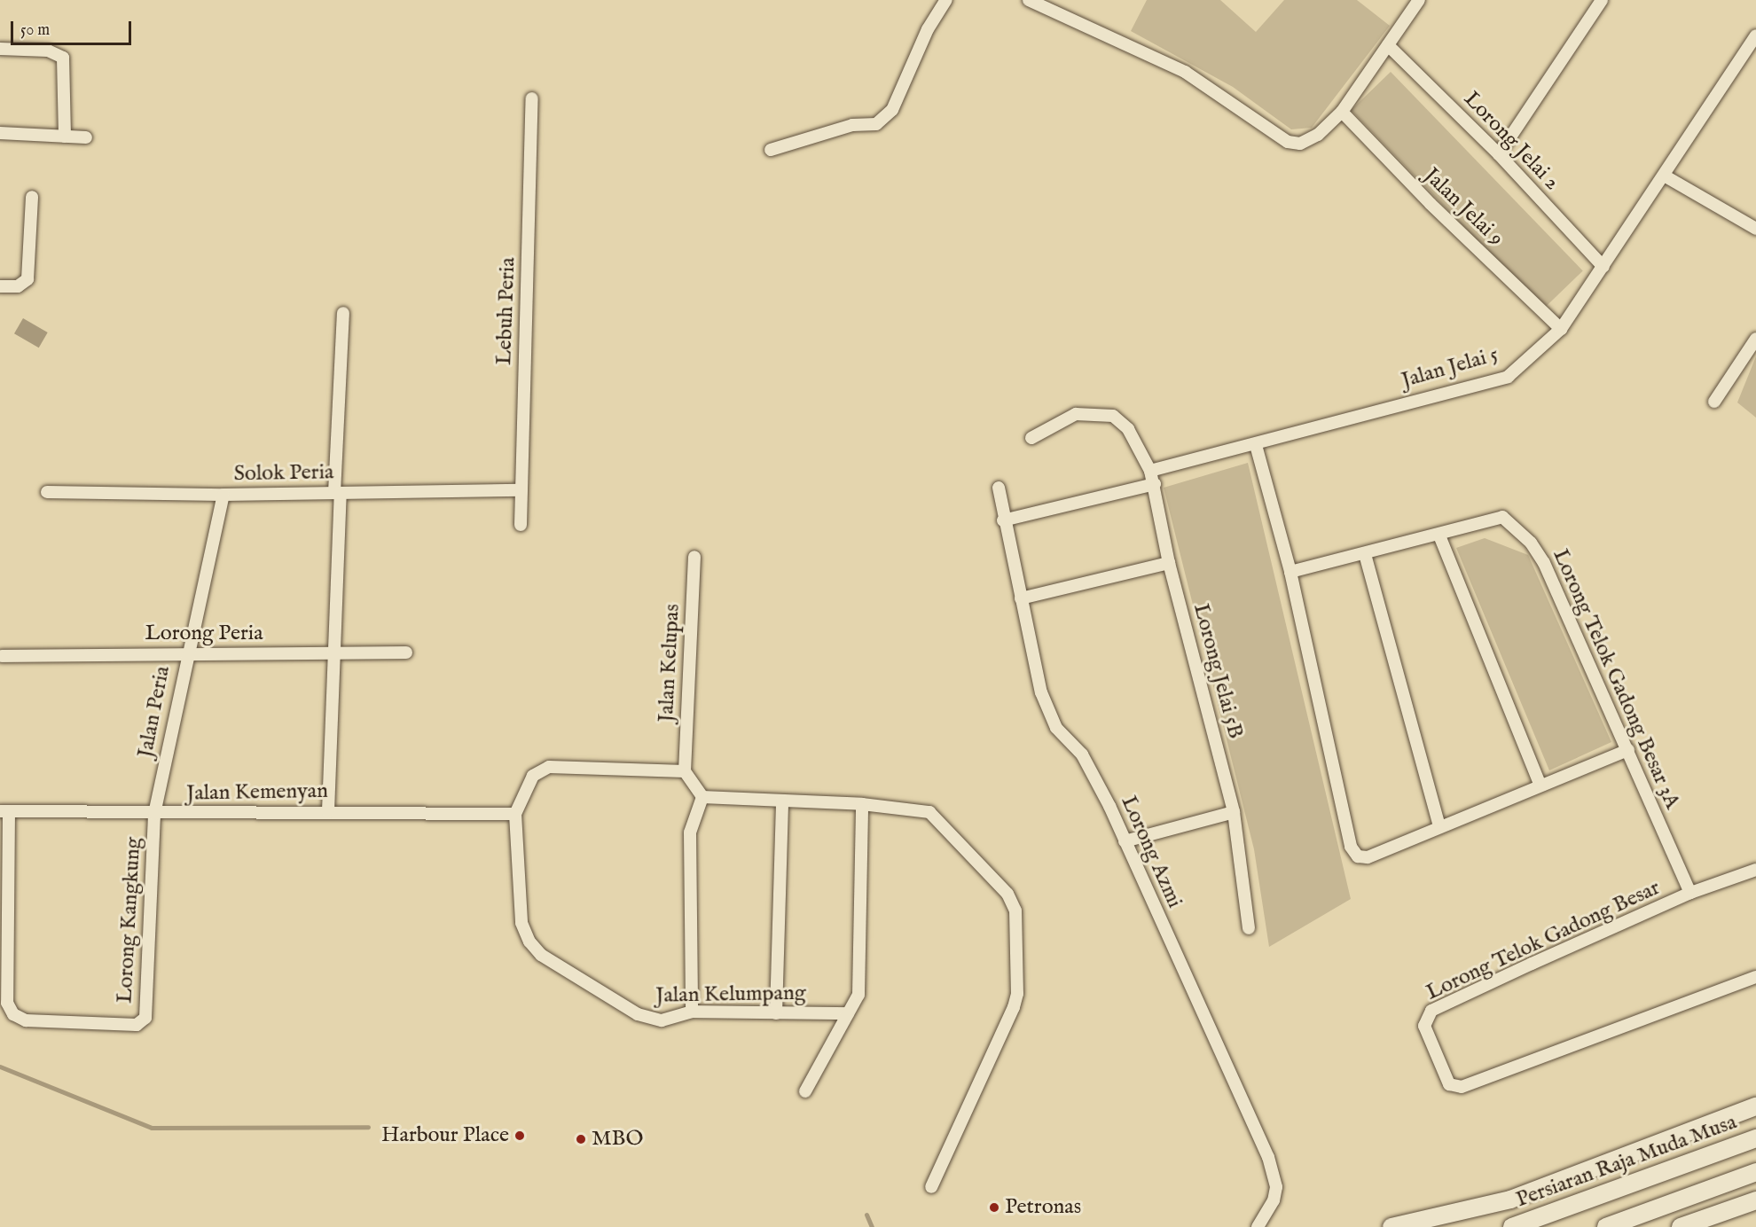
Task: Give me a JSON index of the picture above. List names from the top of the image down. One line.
{"streets":{"street":["Lorong Jelai 2","Jalan Jelai 9","Lebuh Peria","Jalan Jelai 5","Solok Peria","Lorong Peria","Jalan Kelupas","Lorong Jelai 5B","Lorong Telok Gadong Besar 3A","Jalan Peria","Jalan Kemenyan","Lorong Azmi","Lorong Kangkung","Lorong Telok Gadong Besar","Jalan Kelumpang","Persiaran Raja Muda Musa"]},"crossings":[["Lorong Jelai 2","Jalan Jelai 5"],["Jalan Jelai 9","Jalan Jelai 5"],["Lebuh Peria","Solok Peria"],["Jalan Jelai 5","Lorong Jelai 5B"],["Solok Peria","Jalan Peria"],["Lorong Peria","Jalan Peria"],["Lorong Telok Gadong Besar 3A","Lorong Telok Gadong Besar"],["Jalan Peria","Jalan Kemenyan"],["Jalan Peria","Lorong Kangkung"],["Jalan Kemenyan","Lorong Kangkung"],["Jalan Kemenyan","Jalan Kelumpang"]],"places":["Harbour Place","MBO","Petronas"],"scale_bar":"50 m"}
